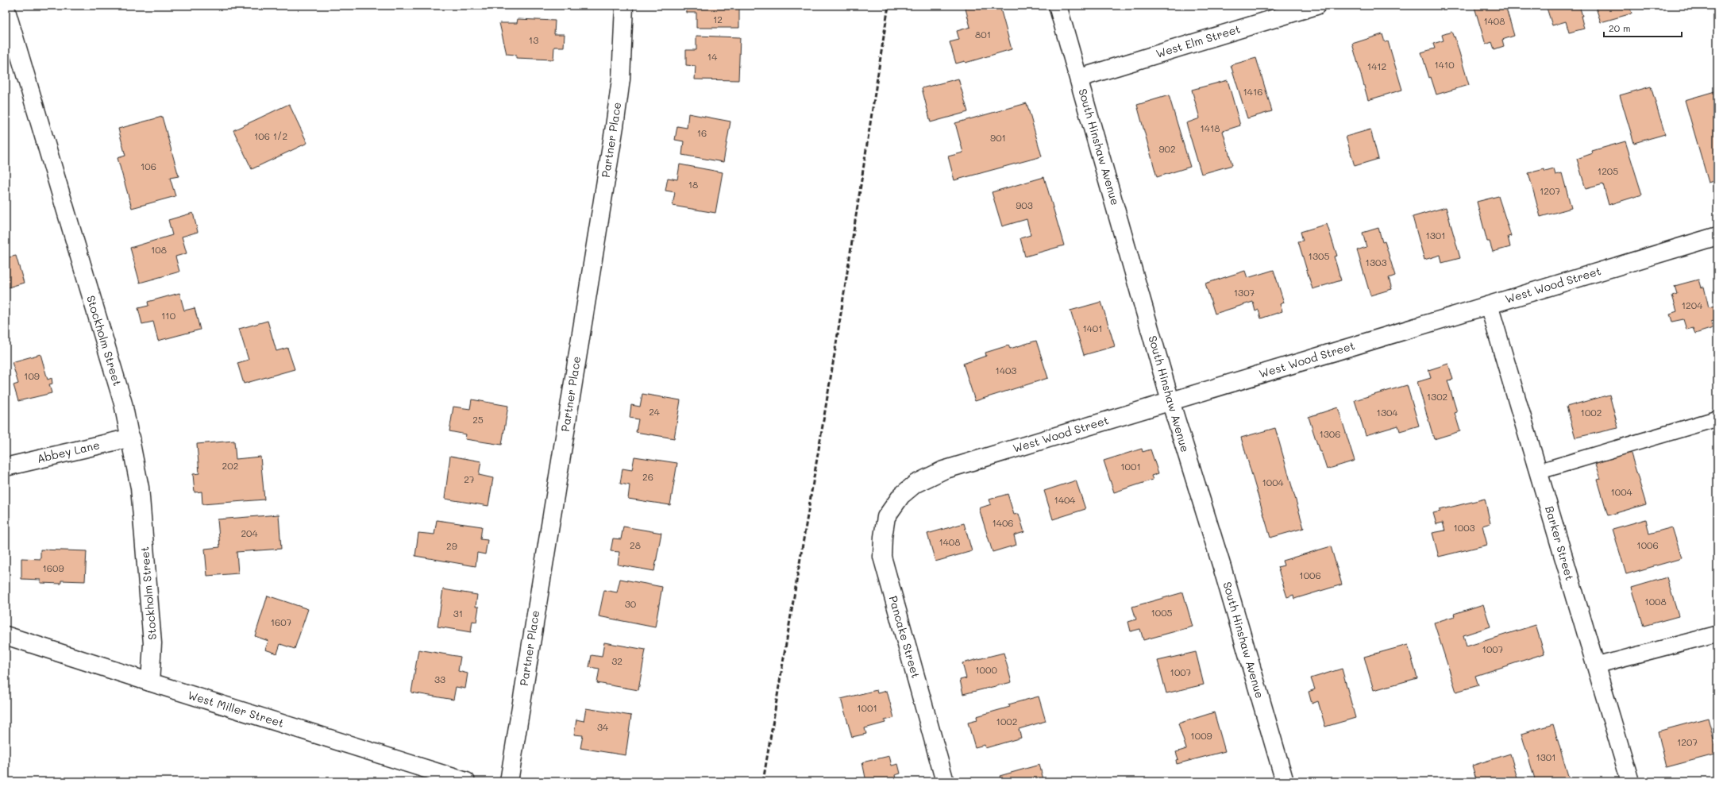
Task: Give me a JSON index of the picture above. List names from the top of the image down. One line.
{"streets":{"street":["West Elm Street","Partner Place","South Hinshaw Avenue","West Wood Street","Stockholm Street","Abbey Lane","Barker Street","Pancake Street","West Miller Street"]},"crossings":[["West Elm Street","South Hinshaw Avenue"],["South Hinshaw Avenue","West Wood Street"],["West Wood Street","Barker Street"],["West Wood Street","Pancake Street"],["Stockholm Street","Abbey Lane"],["Stockholm Street","West Miller Street"]],"house_numbers":["12","1408","801","13","14","1410","1412","1416","1418","16","106 1/2","901","902","106","1205","18","1207","903","1301","108","1305","1303","1307","1204","110","1401","1403","109","1302","24","1304","1002","25","1306","202","1001","26","27","1004","1004","1404","1406","1003","204","1408","28","1006","29","1609","1006","1008","30","1005","31","1607","1007","32","1000","1007","33","1001","1002","34","1009","1207","1301"],"scale_bar":"20 m"}
